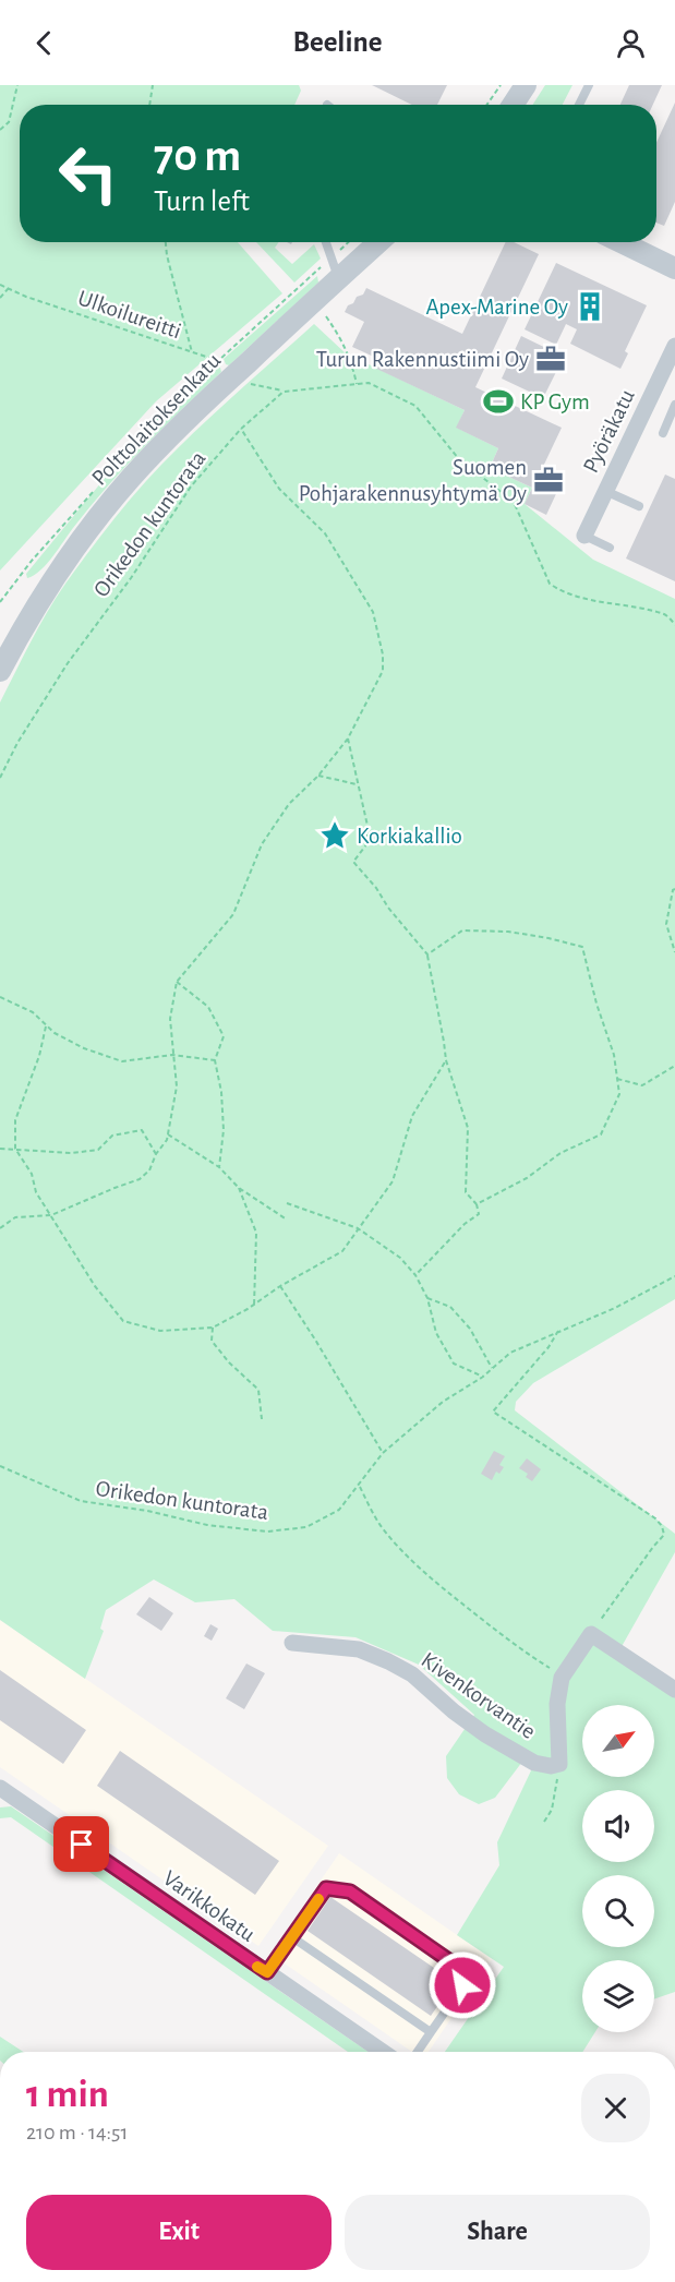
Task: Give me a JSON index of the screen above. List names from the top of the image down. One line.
{"streets":{"street":["Polttolaitoksenkatu","Pyöräkatu","Kivenkorvantie","Varikkokatu"],"path":["Ulkoilureitti","Orikedon kuntorata"]},"crossings":[["Ulkoilureitti","Polttolaitoksenkatu"],["Ulkoilureitti","Orikedon kuntorata"]],"places":{"building":["Apex-Marine Oy"],"office":["Turun Rakennustiimi Oy","Suomen Pohjarakennusyhtymä Oy"],"sports":["KP Gym"],"place":["Korkiakallio"]},"north":"top right","page":{"header":"Beeline","turn":["70 m","Turn left"],"heading":["1 min","210 m · 14:51"],"buttons":["Exit","Share"]}}
